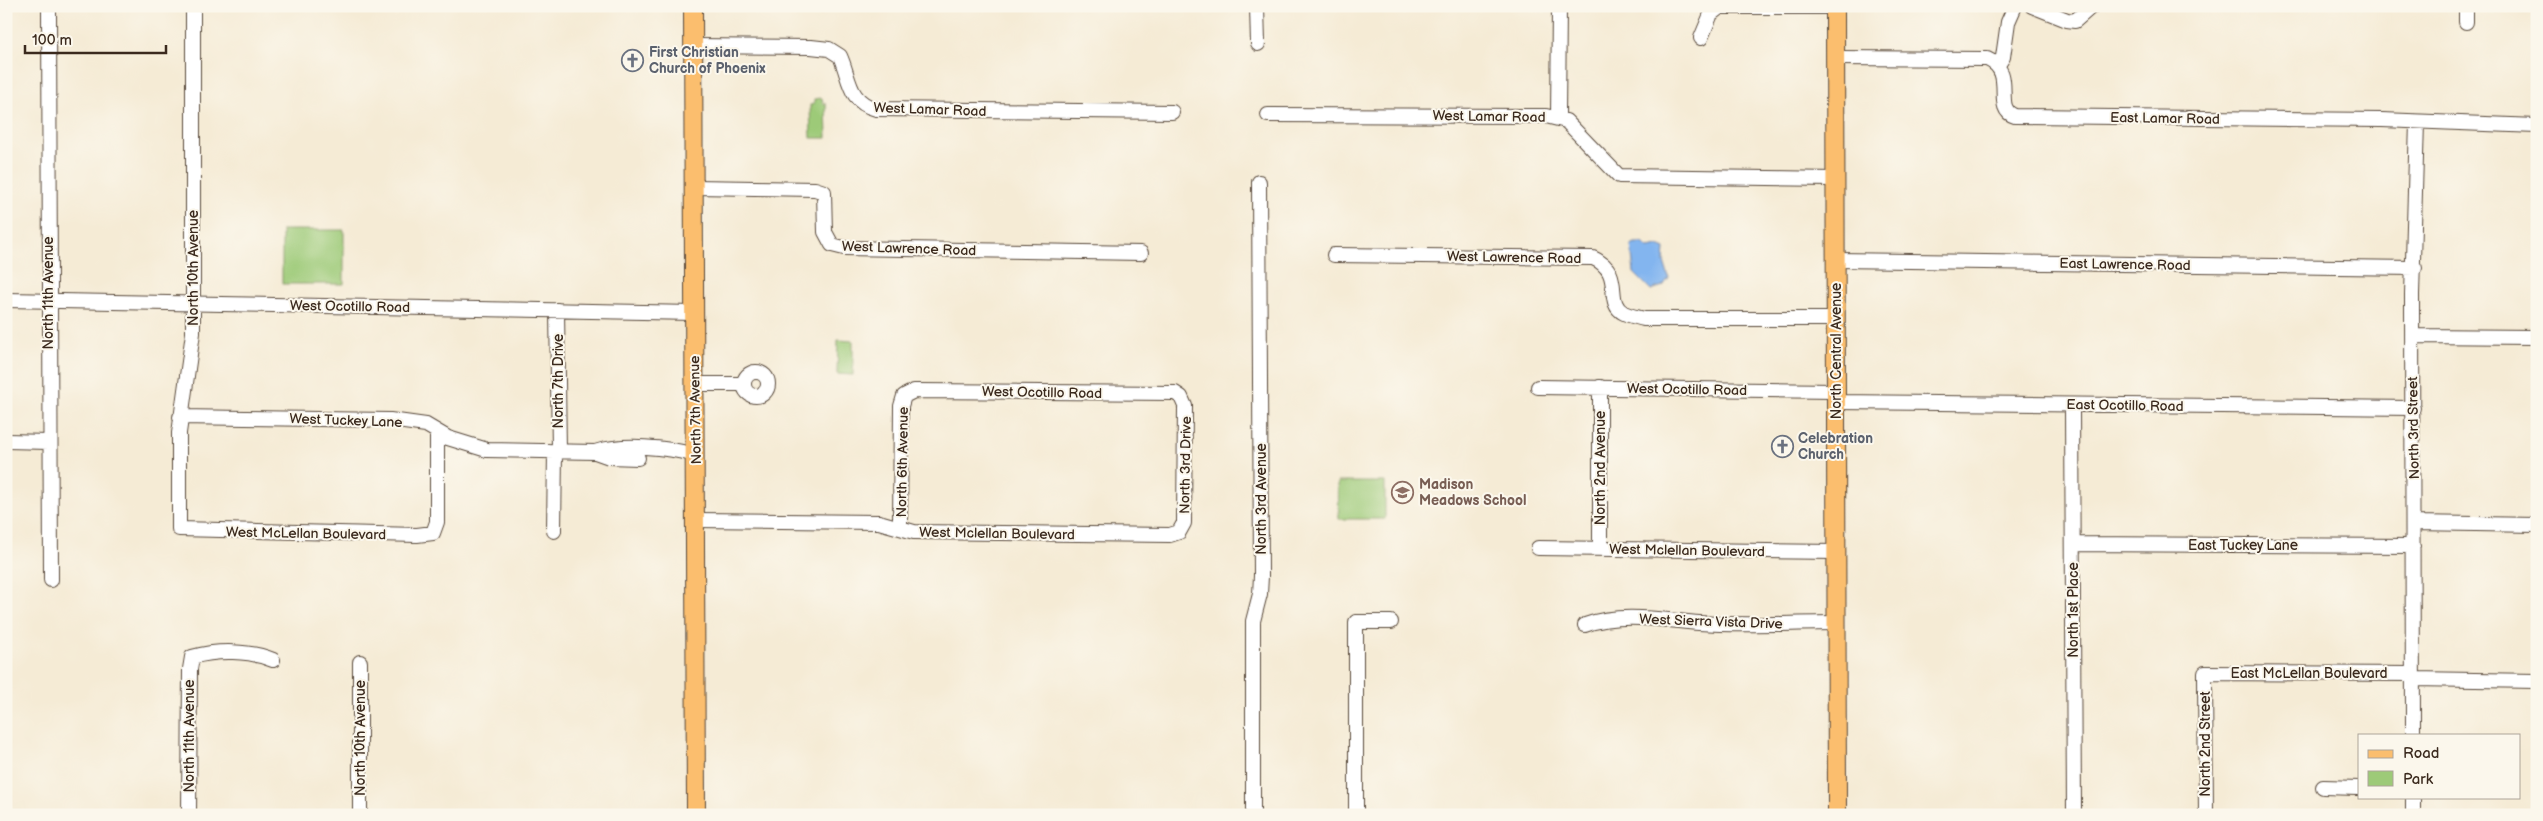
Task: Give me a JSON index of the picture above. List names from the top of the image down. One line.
{"streets":{"main road":["North Central Avenue","North 7th Avenue"],"street":["West Lamar Road","East Lamar Road","West Lawrence Road","East Lawrence Road","North 10th Avenue","North 11th Avenue","West Ocotillo Road","North 7th Drive","East Ocotillo Road","West Tuckey Lane","North 3rd Street","North 6th Avenue","North 3rd Drive","North 2nd Avenue","North 3rd Avenue","West McLellan Boulevard","West Mclellan Boulevard","East Tuckey Lane","North 1st Place","West Sierra Vista Drive","East McLellan Boulevard","North 2nd Street"]},"crossings":[["West Lamar Road","North Central Avenue"],["West Lamar Road","North 7th Avenue"],["East Lamar Road","North 3rd Street"],["West Lawrence Road","North Central Avenue"],["West Lawrence Road","North 7th Avenue"],["East Lawrence Road","North Central Avenue"],["East Lawrence Road","North 3rd Street"],["North 10th Avenue","West Ocotillo Road"],["North 10th Avenue","West Tuckey Lane"],["North 10th Avenue","West McLellan Boulevard"],["North 11th Avenue","West Ocotillo Road"],["West Ocotillo Road","North Central Avenue"],["West Ocotillo Road","North 7th Drive"],["West Ocotillo Road","East Ocotillo Road"],["West Ocotillo Road","North 7th Avenue"],["West Ocotillo Road","North 6th Avenue"],["West Ocotillo Road","North 3rd Drive"],["West Ocotillo Road","North 2nd Avenue"],["North Central Avenue","East Ocotillo Road"],["North Central Avenue","West Mclellan Boulevard"],["North Central Avenue","West Sierra Vista Drive"],["North 7th Drive","West Tuckey Lane"],["East Ocotillo Road","North 3rd Street"],["East Ocotillo Road","North 1st Place"],["North 7th Avenue","West Tuckey Lane"],["North 7th Avenue","West Mclellan Boulevard"],["West Tuckey Lane","West McLellan Boulevard"],["North 3rd Street","East Tuckey Lane"],["North 3rd Street","East McLellan Boulevard"],["North 6th Avenue","West Mclellan Boulevard"],["North 3rd Drive","West Mclellan Boulevard"],["North 2nd Avenue","West Mclellan Boulevard"],["East Tuckey Lane","North 1st Place"],["East McLellan Boulevard","North 2nd Street"]],"places":{"church":["First Christian Church of Phoenix","Celebration Church"],"school or university":["Madison Meadows School"]},"legend":["Road","Park"],"scale_bar":"100 m"}
